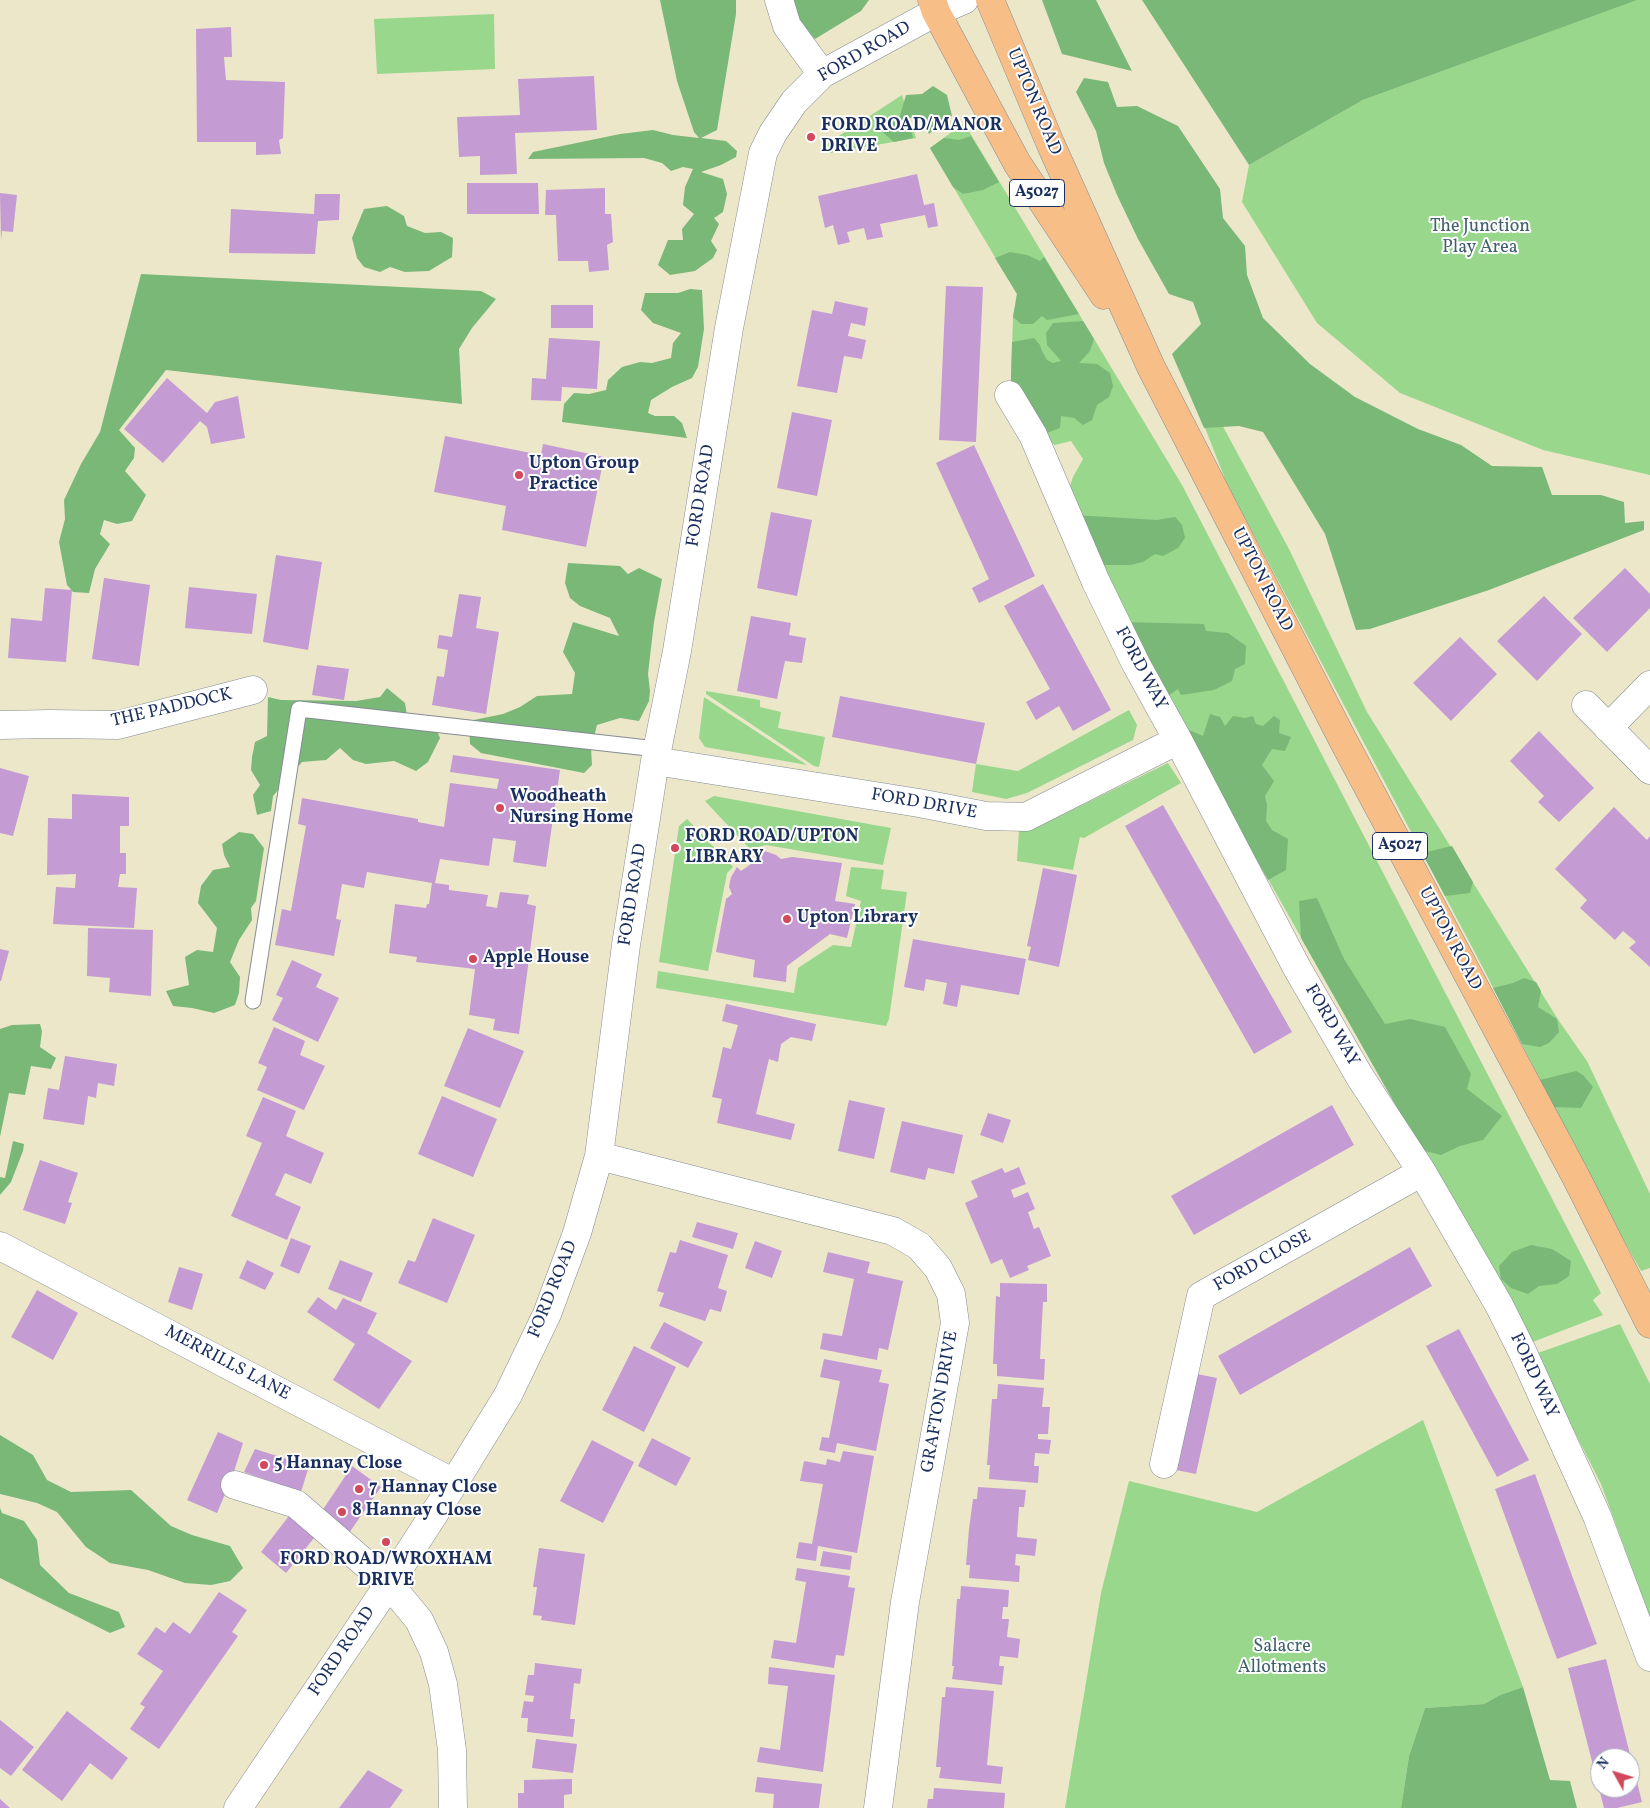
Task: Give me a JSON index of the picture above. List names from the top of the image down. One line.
{"streets":{"main road":["UPTON ROAD","A5027"],"street":["FORD ROAD","FORD WAY","THE PADDOCK","FORD DRIVE","FORD CLOSE","MERRILLS LANE","GRAFTON DRIVE"]},"crossings":[["FORD ROAD","UPTON ROAD"],["FORD ROAD","FORD DRIVE"],["FORD ROAD","MERRILLS LANE"],["FORD ROAD","GRAFTON DRIVE"],["FORD WAY","FORD DRIVE"],["FORD WAY","FORD CLOSE"]],"parks":["The Junction Play Area","Salacre Allotments"],"places":["FORD ROAD/MANOR DRIVE","Upton Group Practice","Woodheath Nursing Home","FORD ROAD/UPTON LIBRARY","Upton Library","Apple House","5 Hannay Close","7 Hannay Close","8 Hannay Close","FORD ROAD/WROXHAM DRIVE"],"north":"top left"}
